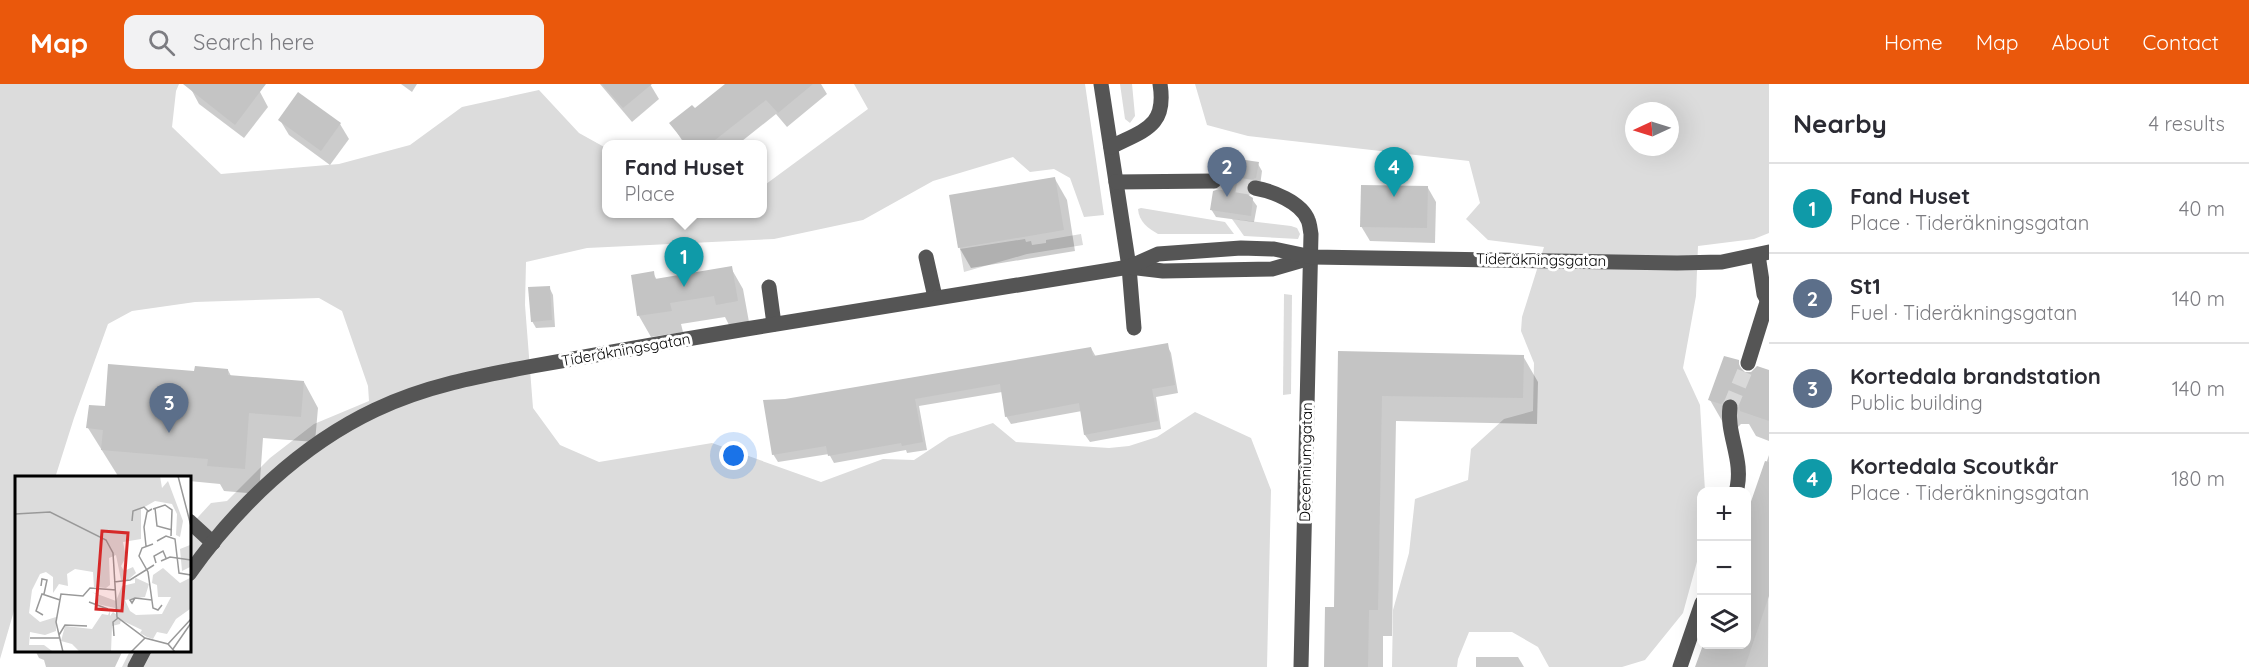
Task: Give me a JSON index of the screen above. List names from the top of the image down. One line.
{"streets":{"street":["Tideräkningsgatan","Decenniumgatan"]},"crossings":[["Tideräkningsgatan","Decenniumgatan"]],"north":"left","page":{"header":"Map","search":"Search here","nav":["Home","Map","About","Contact"],"heading":["Nearby","4 results"],"popup":["Fand Huset","Place"],"pins":["2","4","1","3"],"list":[{"mark":"1","name":"Fand Huset","note":"Place · Tideräkningsgatan","value":"40 m"},{"mark":"2","name":"St1","note":"Fuel · Tideräkningsgatan","value":"140 m"},{"mark":"3","name":"Kortedala brandstation","note":"Public building","value":"140 m"},{"mark":"4","name":"Kortedala Scoutkår","note":"Place · Tideräkningsgatan","value":"180 m"}],"map_buttons":["+","−"]}}
